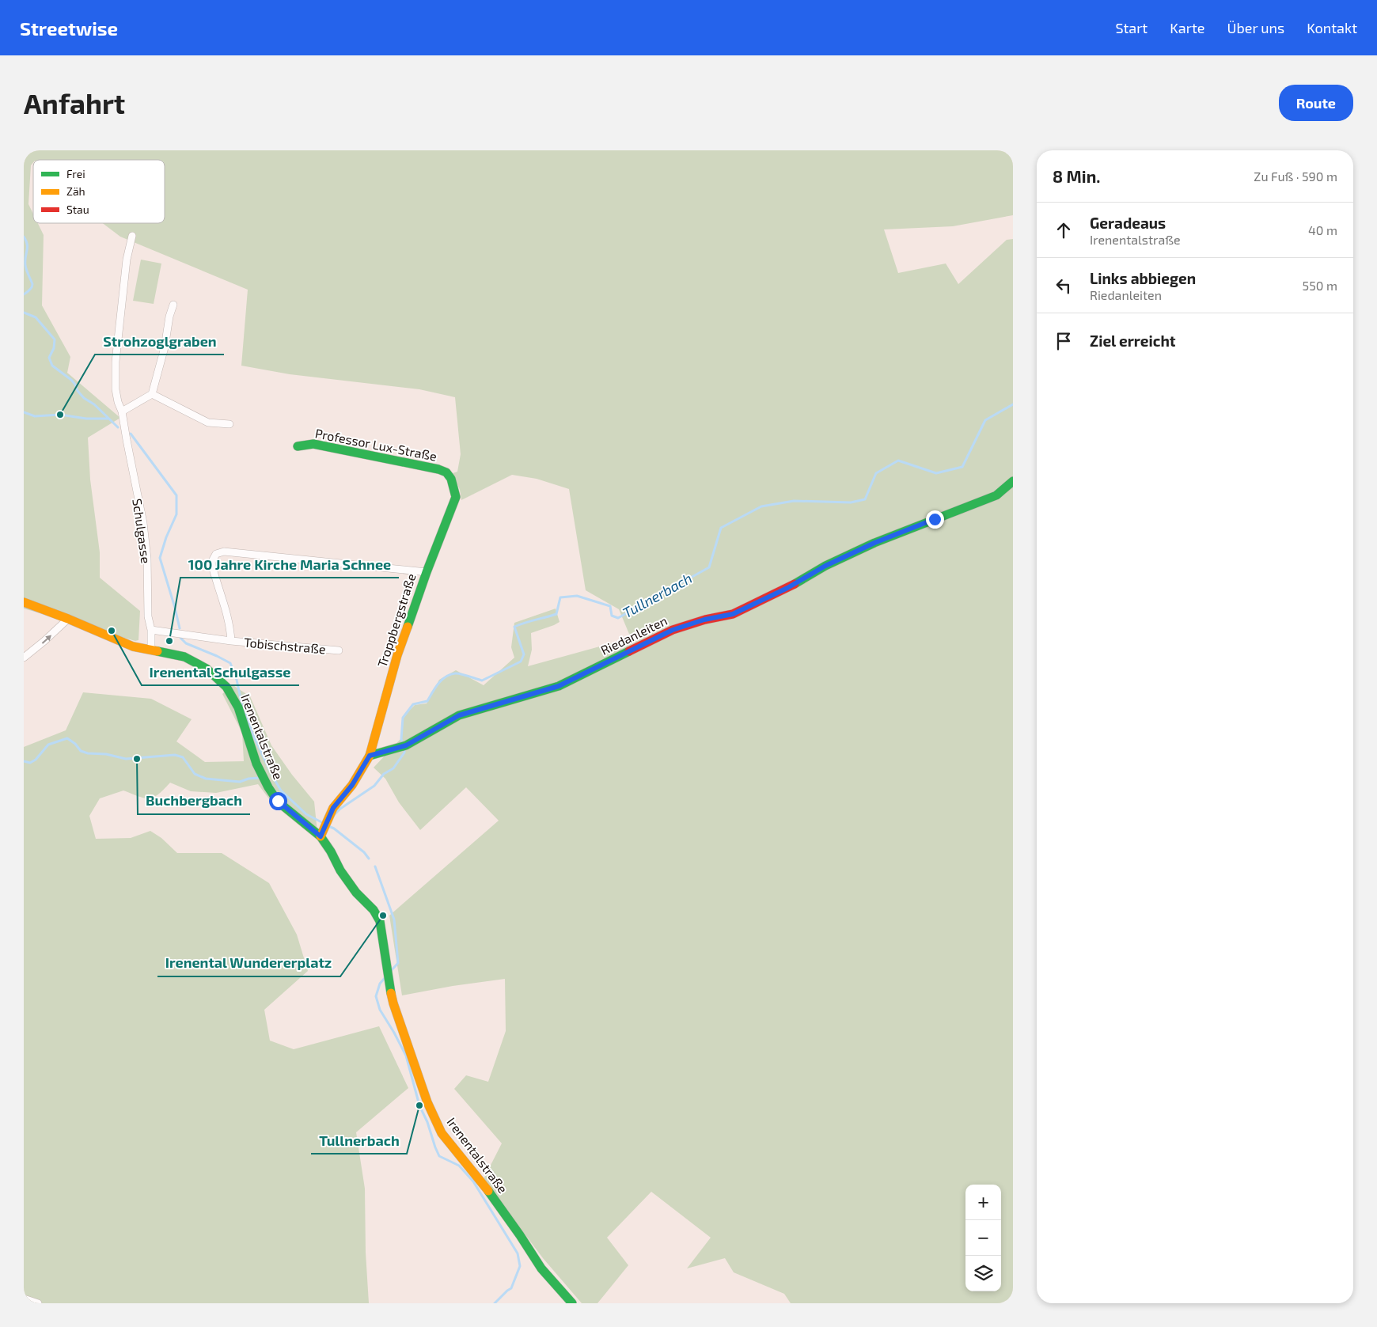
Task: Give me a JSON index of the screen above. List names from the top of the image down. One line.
{"streets":{"street":["Professor Lux-Straße","Schulgasse","Troppbergstraße","Riedanleiten","Tobischstraße","Irenentalstraße"]},"crossings":[["Professor Lux-Straße","Troppbergstraße"],["Schulgasse","Tobischstraße"],["Schulgasse","Irenentalstraße"],["Troppbergstraße","Riedanleiten"],["Troppbergstraße","Tobischstraße"]],"water":["Tullnerbach"],"places":["Strohzoglgraben","Irenental Schulgasse","100 Jahre Kirche Maria Schnee","Buchbergbach","Irenental Wundererplatz","Tullnerbach"],"legend":["Frei","Zäh","Stau"],"page":{"header":"Streetwise","nav":["Start","Karte","Über uns","Kontakt"],"buttons":"Route","title":"Anfahrt","heading":["8 Min.","Zu Fuß · 590 m"],"list":[["Geradeaus","Irenentalstraße","40 m"],["Links abbiegen","Riedanleiten","550 m"],"Ziel erreicht"],"map_buttons":["+","−"]}}
